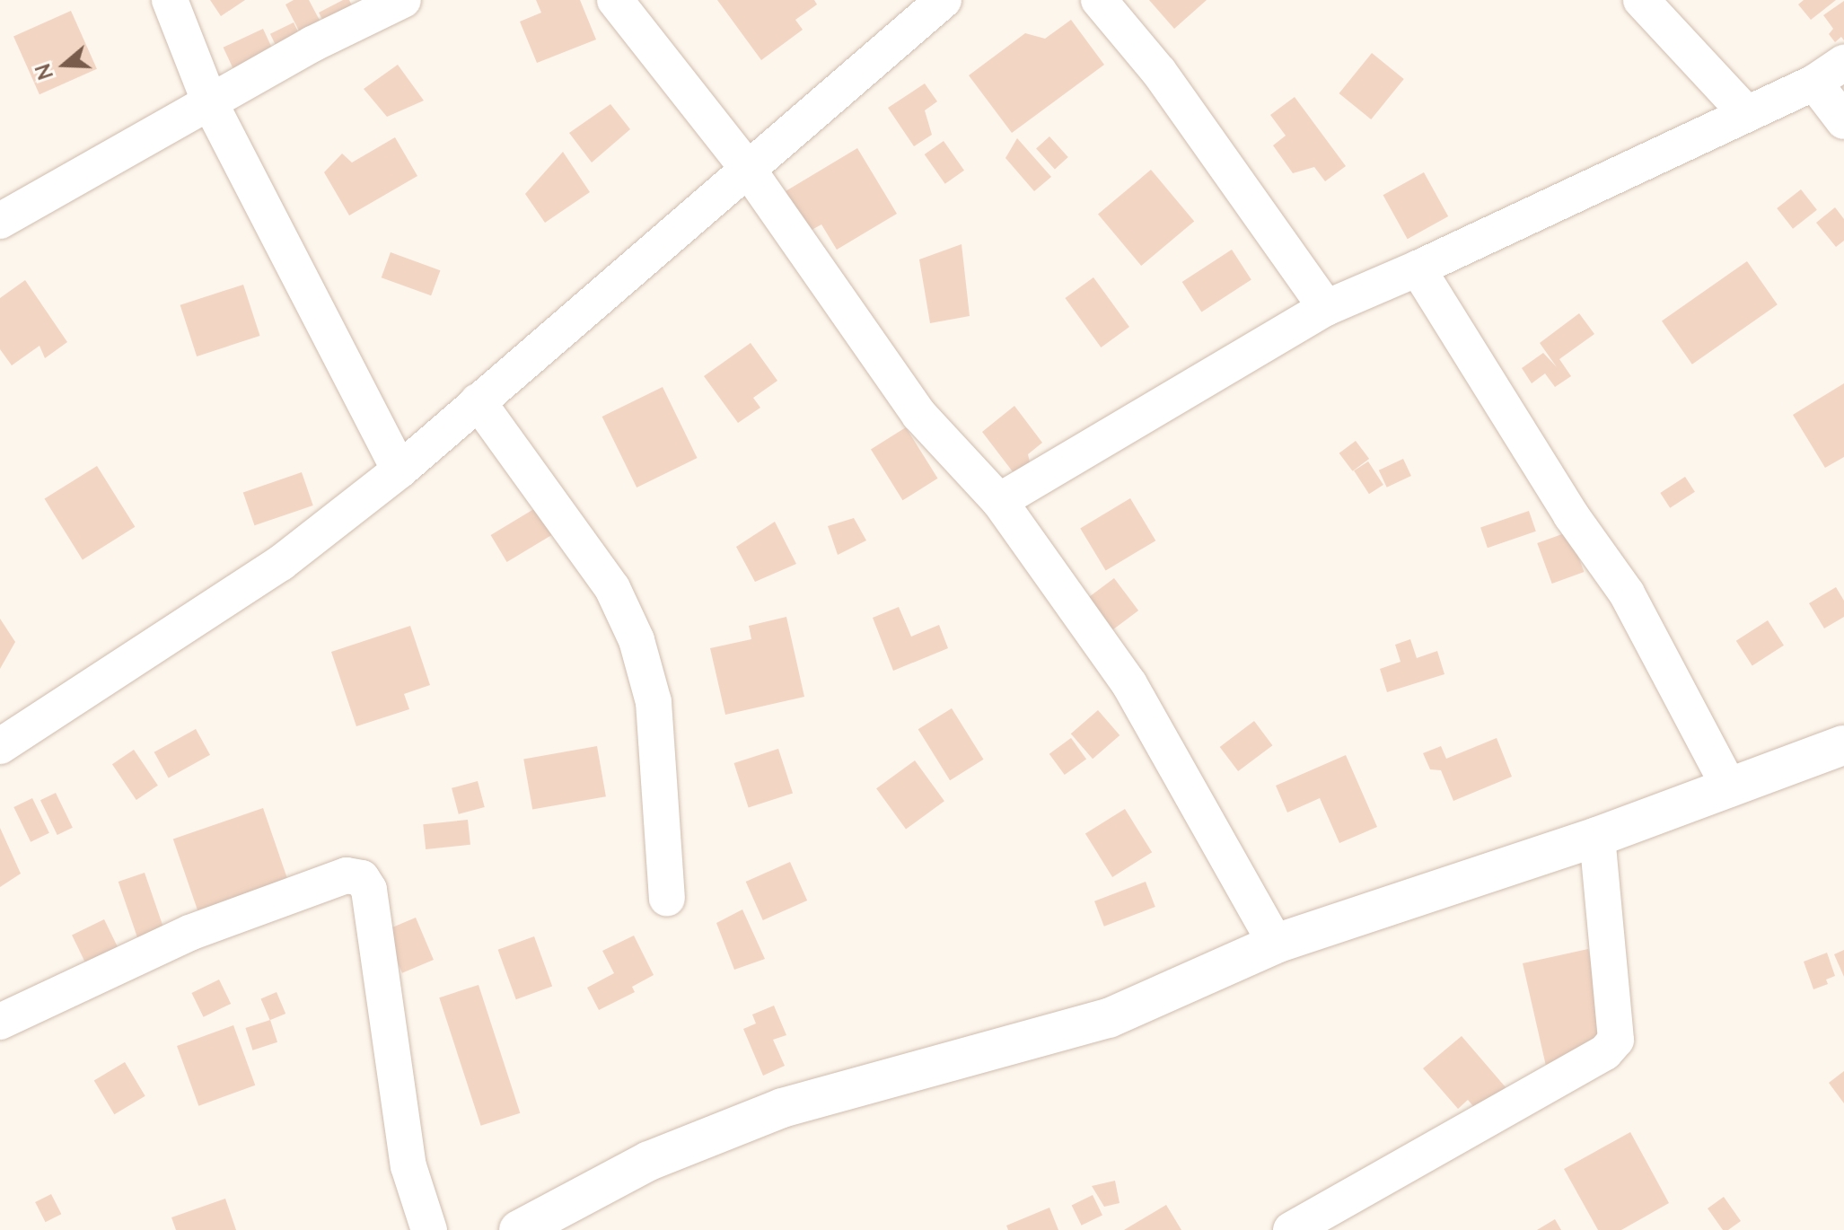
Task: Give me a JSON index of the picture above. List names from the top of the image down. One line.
{"north":"left"}
